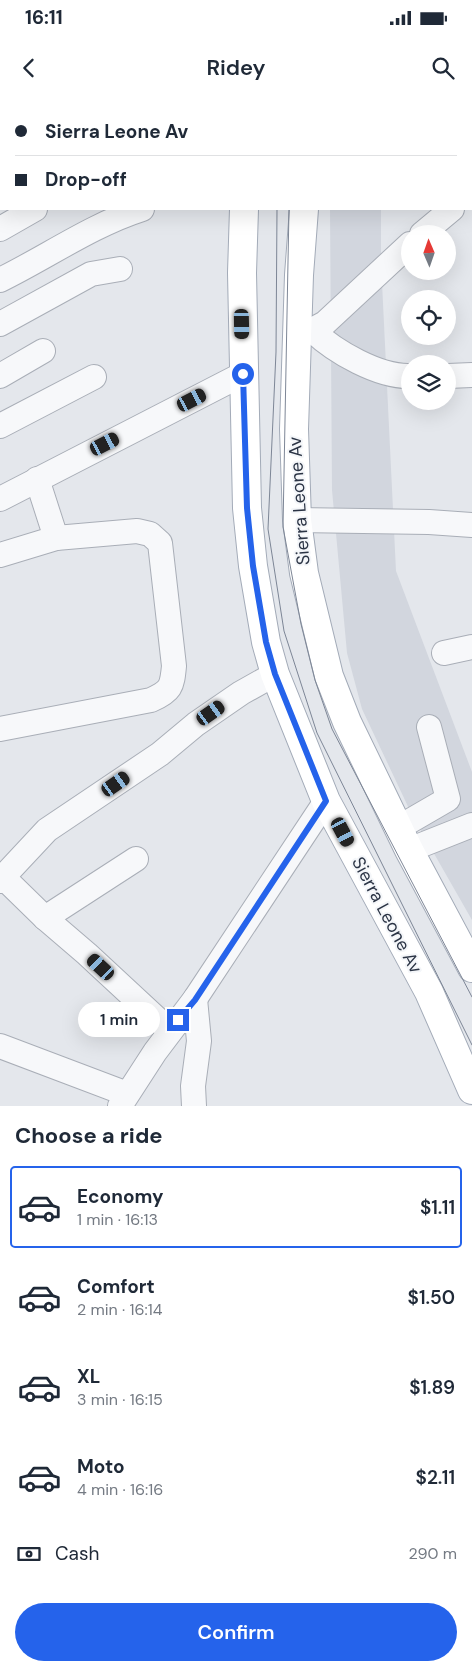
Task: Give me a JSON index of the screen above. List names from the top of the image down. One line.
{"streets":{"main road":["Sierra Leone Av"]},"north":"top","page":{"status":"16:11","header":"Ridey","banner":["Sierra Leone Av","Drop-off"],"bubble":"1 min","heading":"Choose a ride","list":[{"name":"Economy","note":"1 min · 16:13","value":"$1.11"},{"name":"Comfort","note":"2 min · 16:14","value":"$1.50"},{"name":"XL","note":"3 min · 16:15","value":"$1.89"},{"name":"Moto","note":"4 min · 16:16","value":"$2.11"}],"pay":["Cash","290 m"],"buttons":"Confirm"}}
